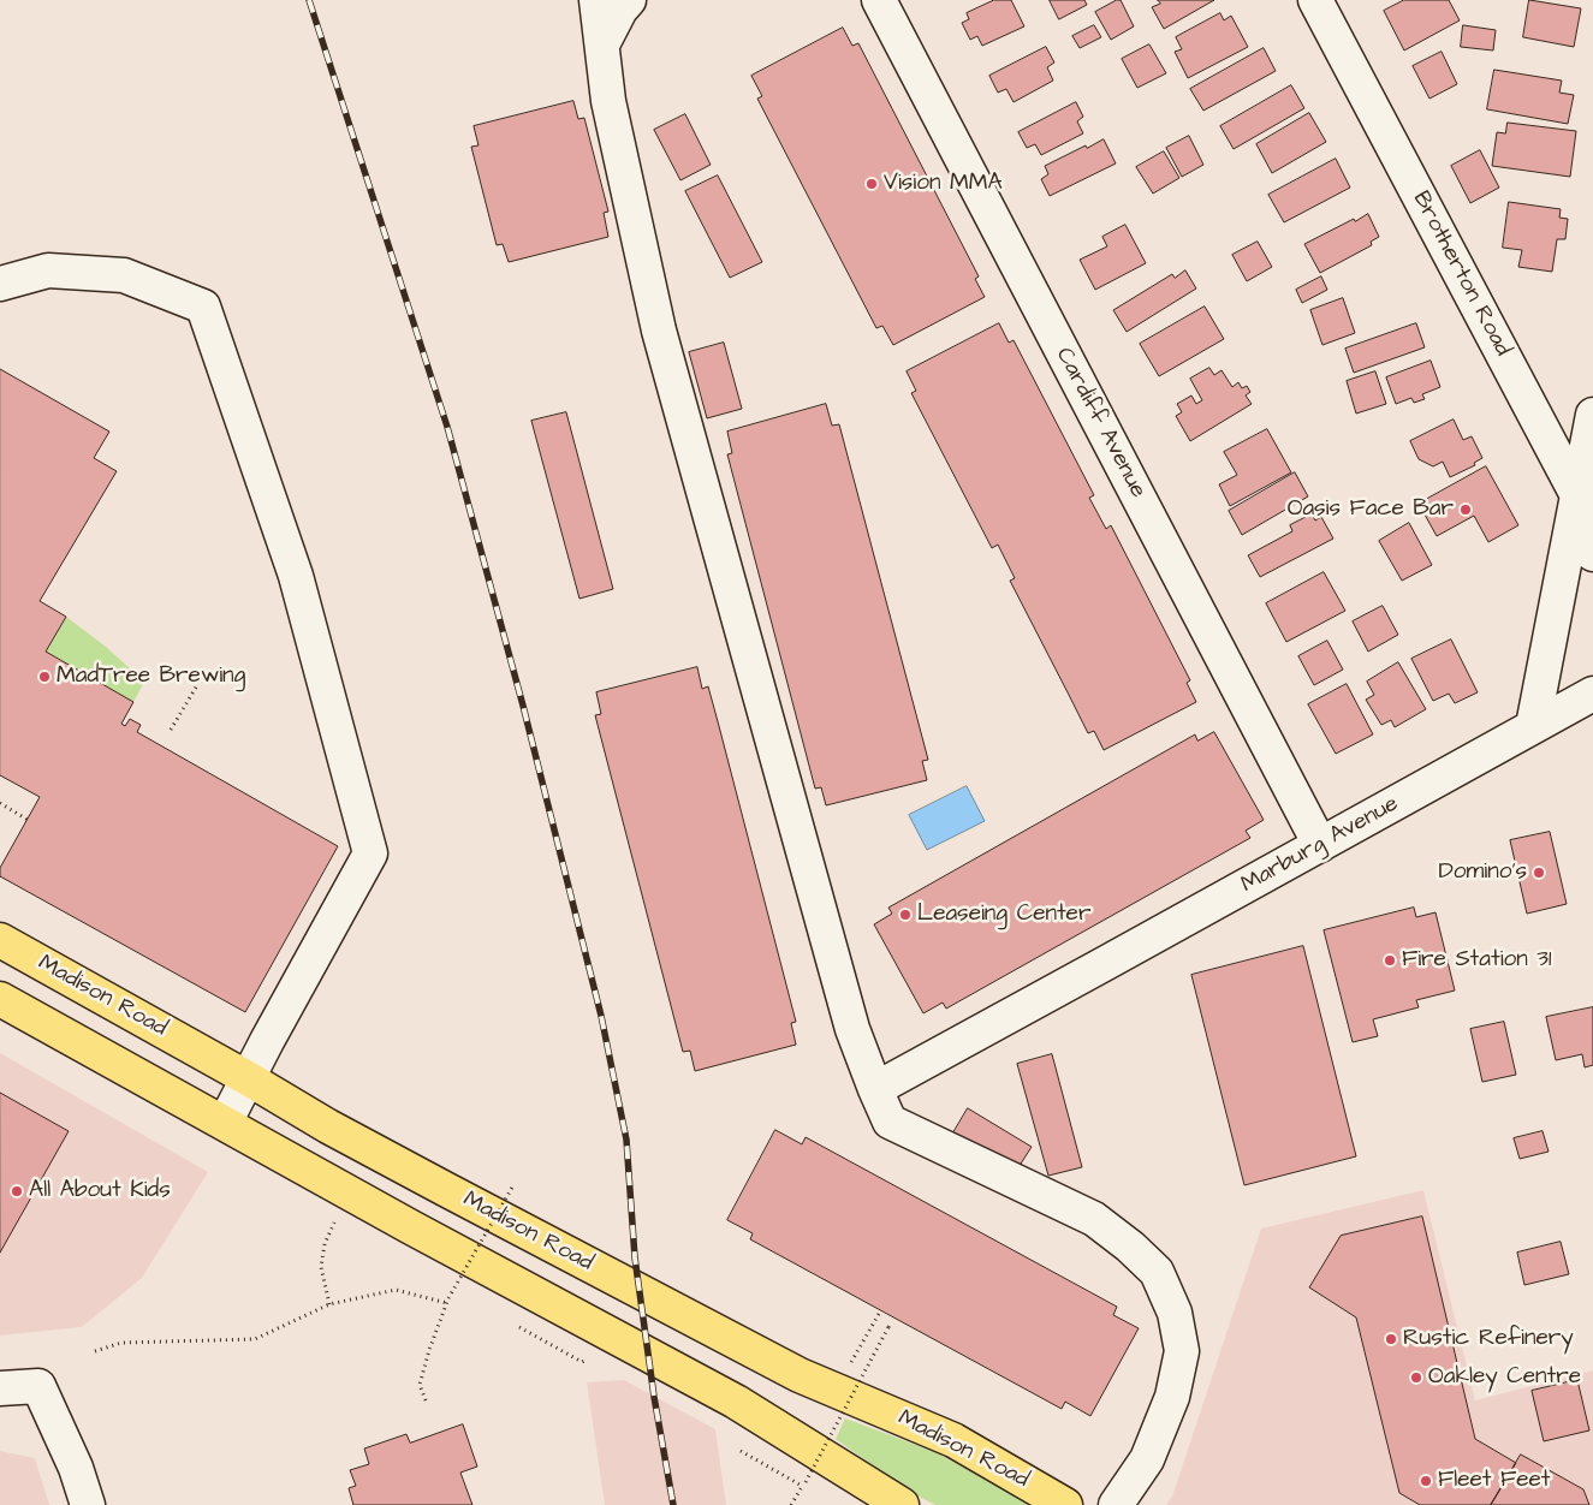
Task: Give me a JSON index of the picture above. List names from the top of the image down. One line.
{"streets":{"main road":["Madison Road"],"street":["Brotherton Road","Cardiff Avenue","Marburg Avenue"]},"crossings":[["Cardiff Avenue","Marburg Avenue"]],"places":["Vision MMA","Oasis Face Bar","MadTree Brewing","Domino's","Leaseing Center","Fire Station 31","All About Kids","Rustic Refinery","Oakley Centre","Fleet Feet"]}
